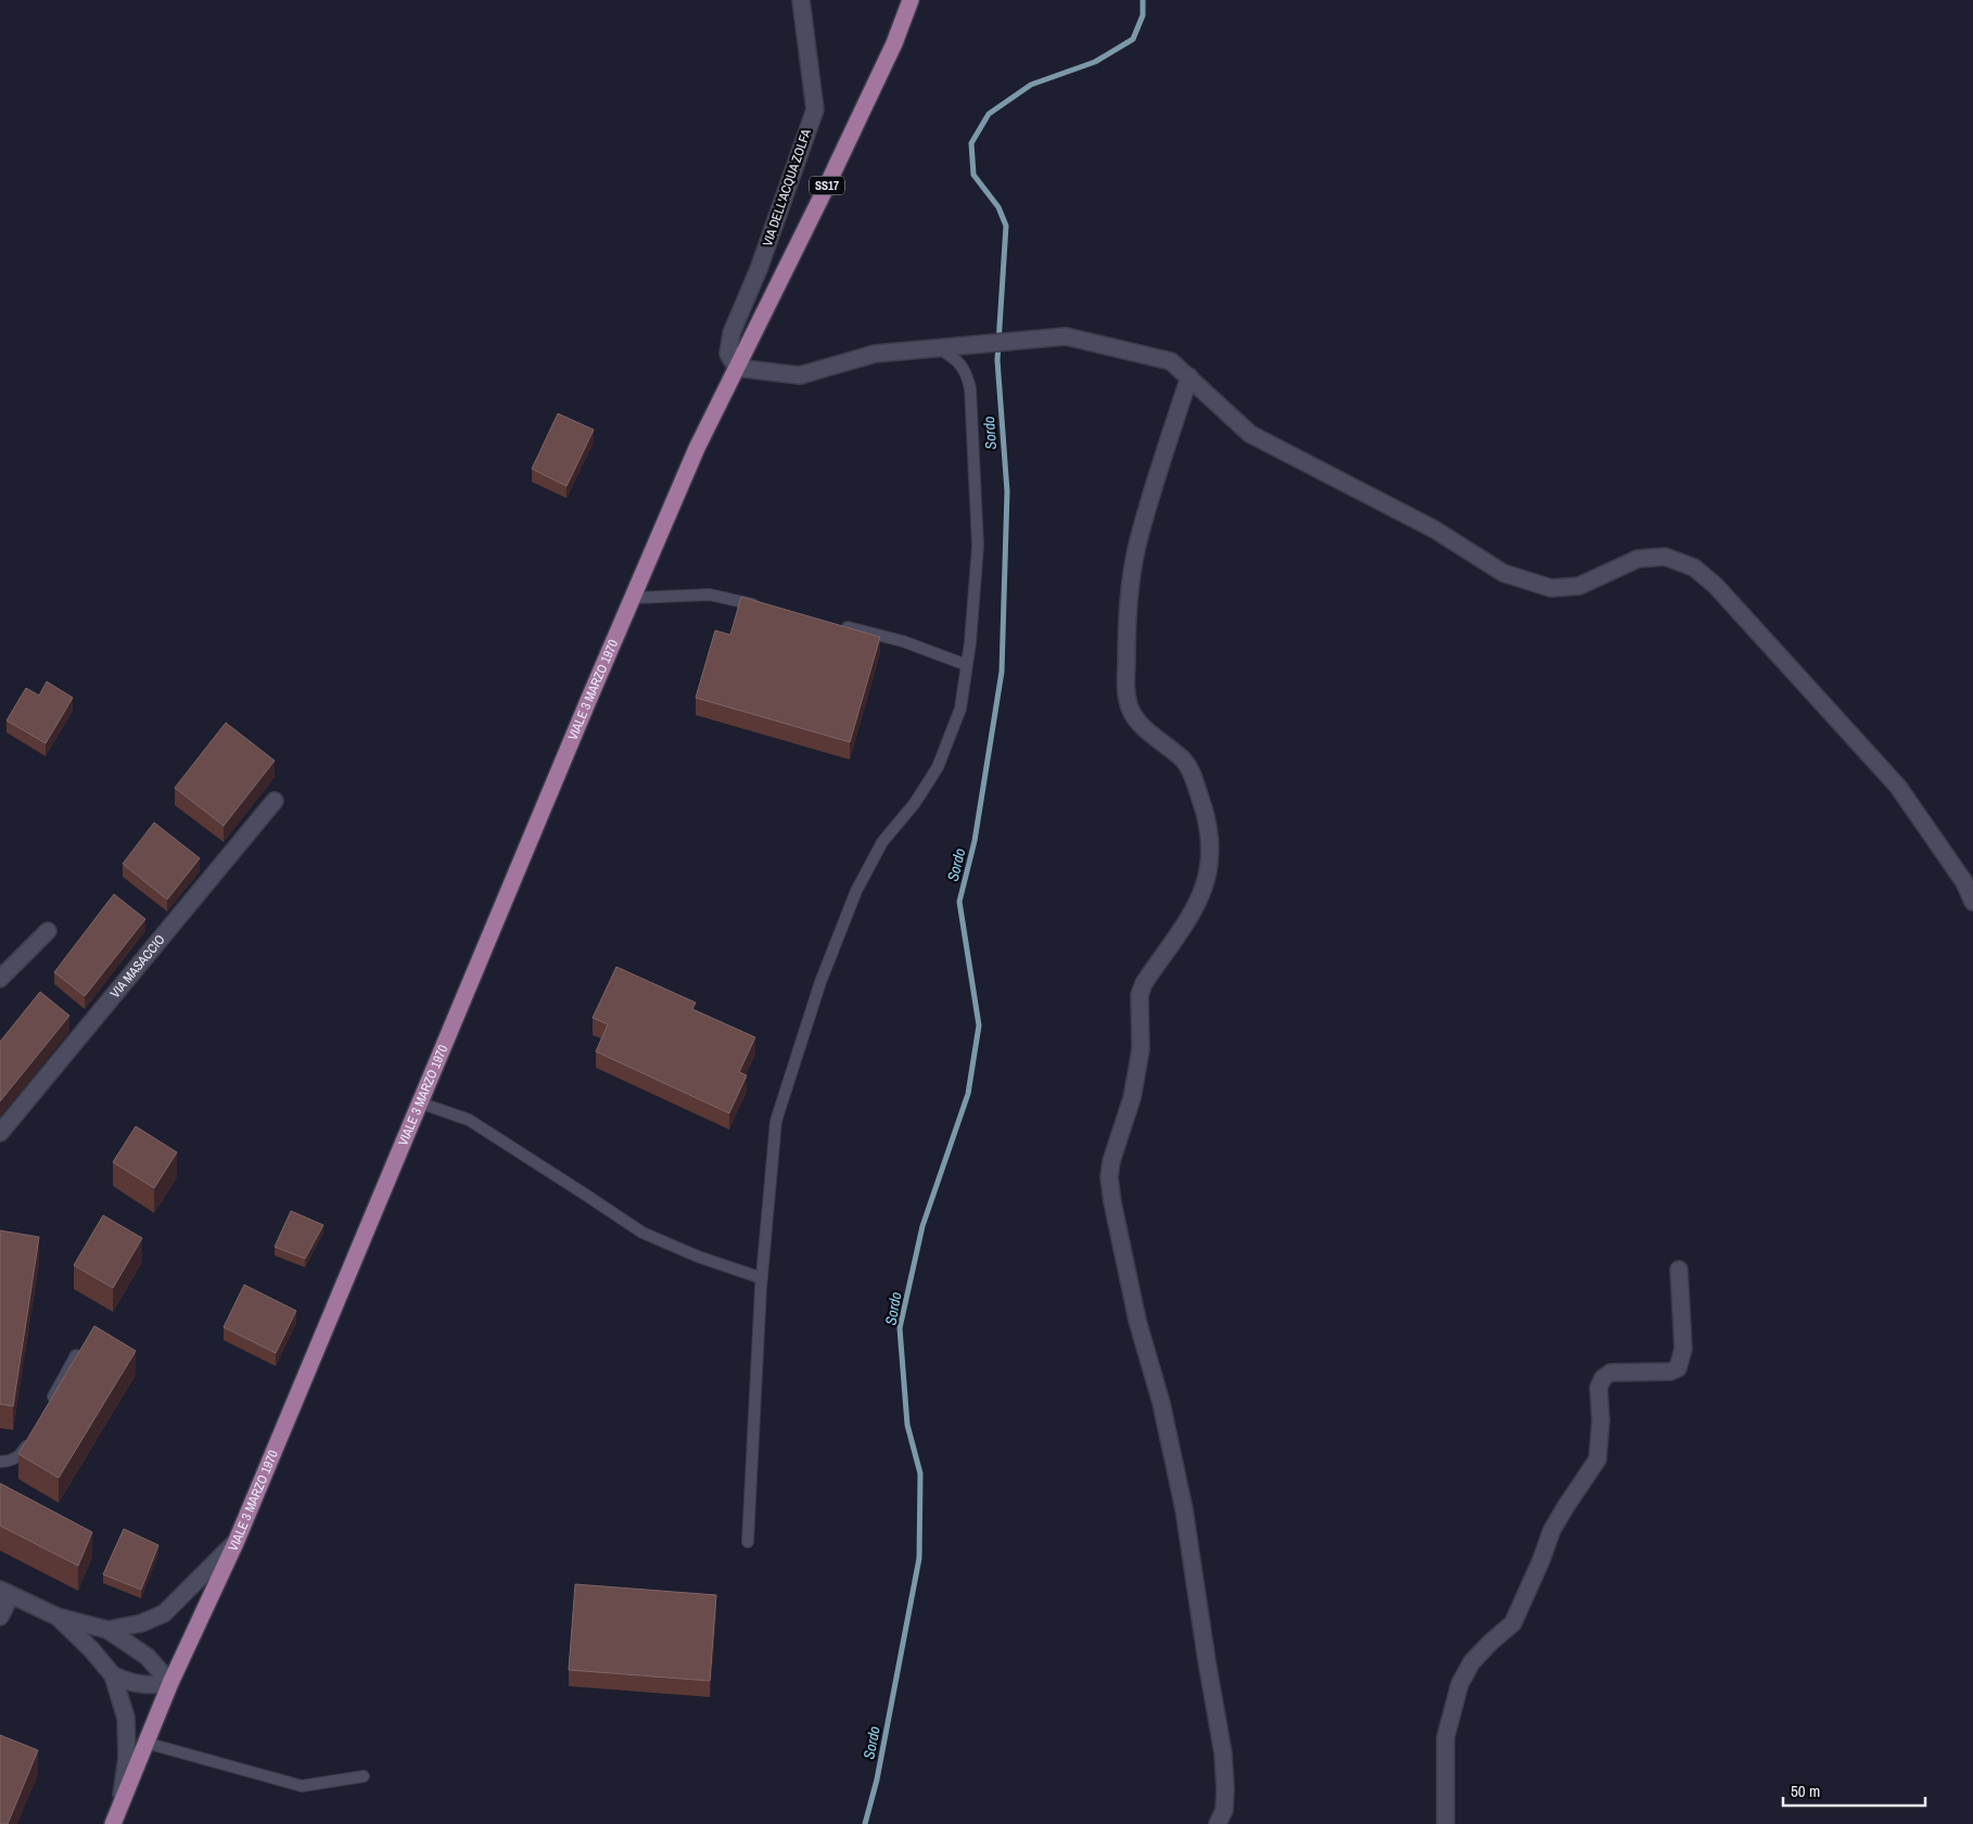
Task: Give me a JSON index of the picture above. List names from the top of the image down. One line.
{"streets":{"main road":["SS17","VIALE 3 MARZO 1970"],"street":["VIA DELL'ACQUA ZOLFA","VIA MASACCIO"]},"crossings":[["SS17","VIA DELL'ACQUA ZOLFA"],["SS17","VIALE 3 MARZO 1970"],["VIA DELL'ACQUA ZOLFA","VIALE 3 MARZO 1970"]],"water":["Sordo"],"scale_bar":"50 m"}
